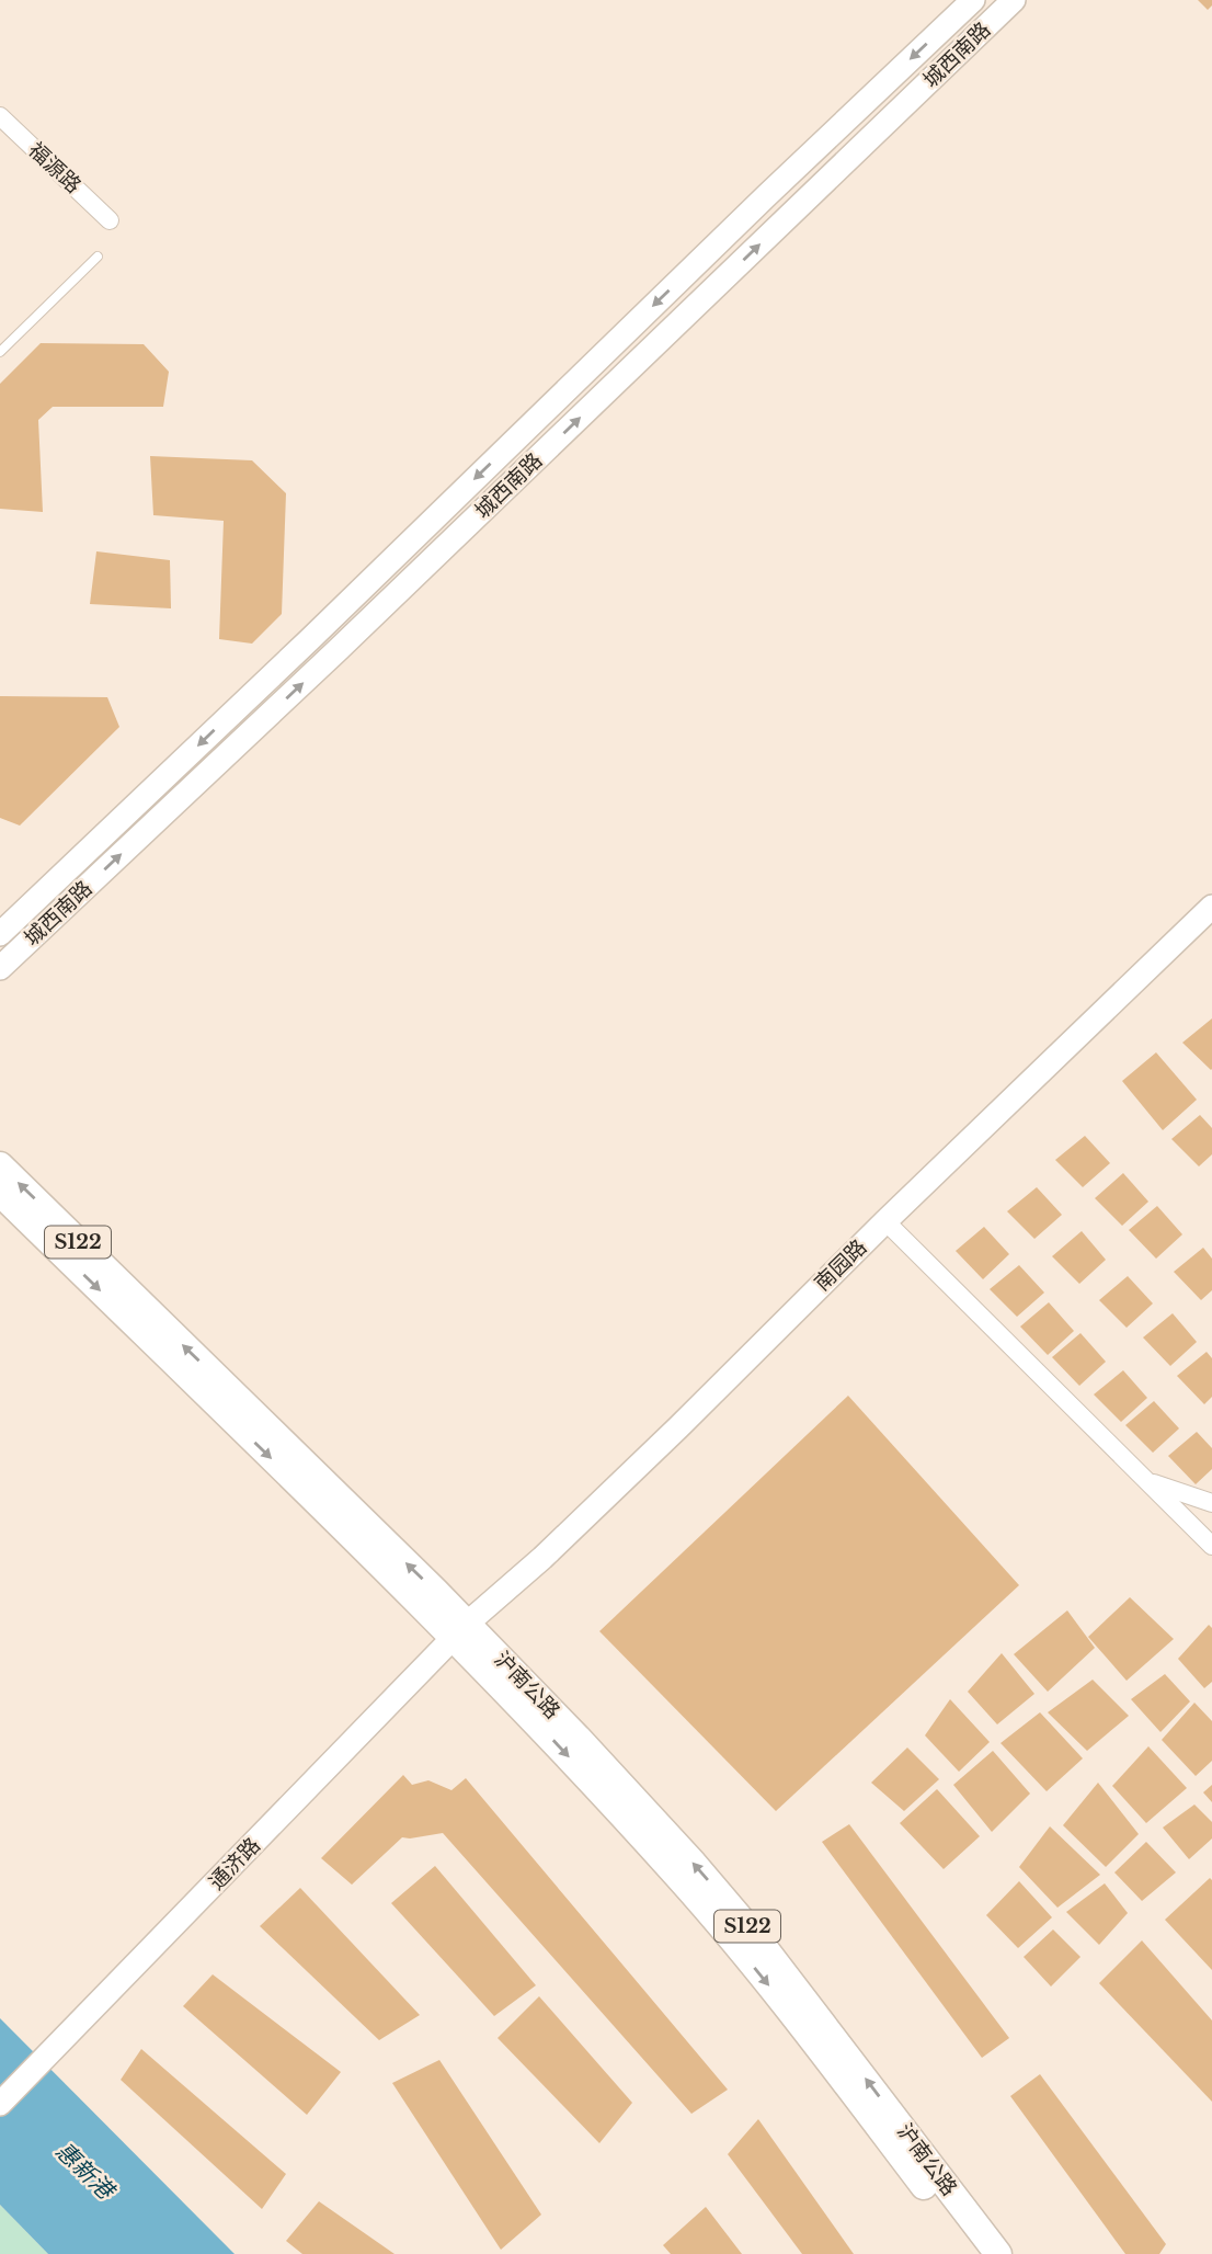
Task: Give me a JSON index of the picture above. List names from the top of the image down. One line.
{"streets":{"main road":["城西南路","S122","南园路","沪南公路","通济路"],"street":["福源路"]},"crossings":[["南园路","沪南公路"],["南园路","通济路"],["沪南公路","通济路"]],"water":["惠新港"]}
